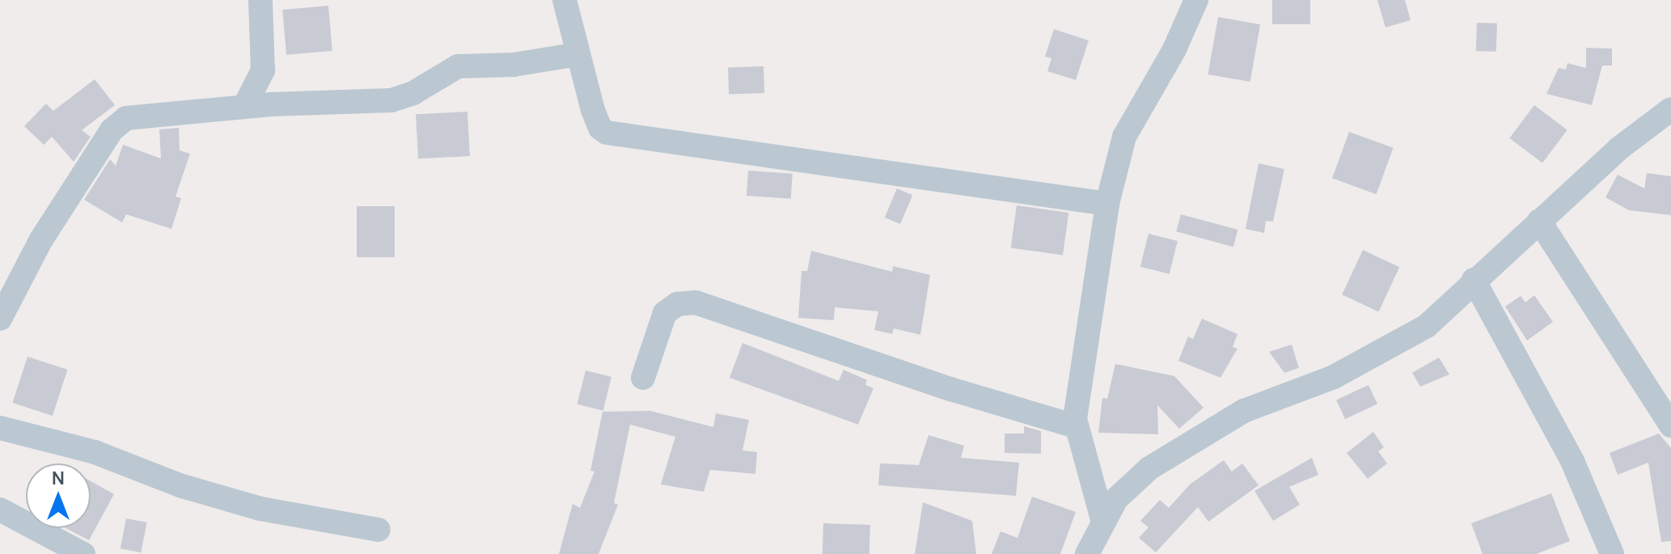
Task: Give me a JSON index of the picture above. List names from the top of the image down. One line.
{"north":"top"}
